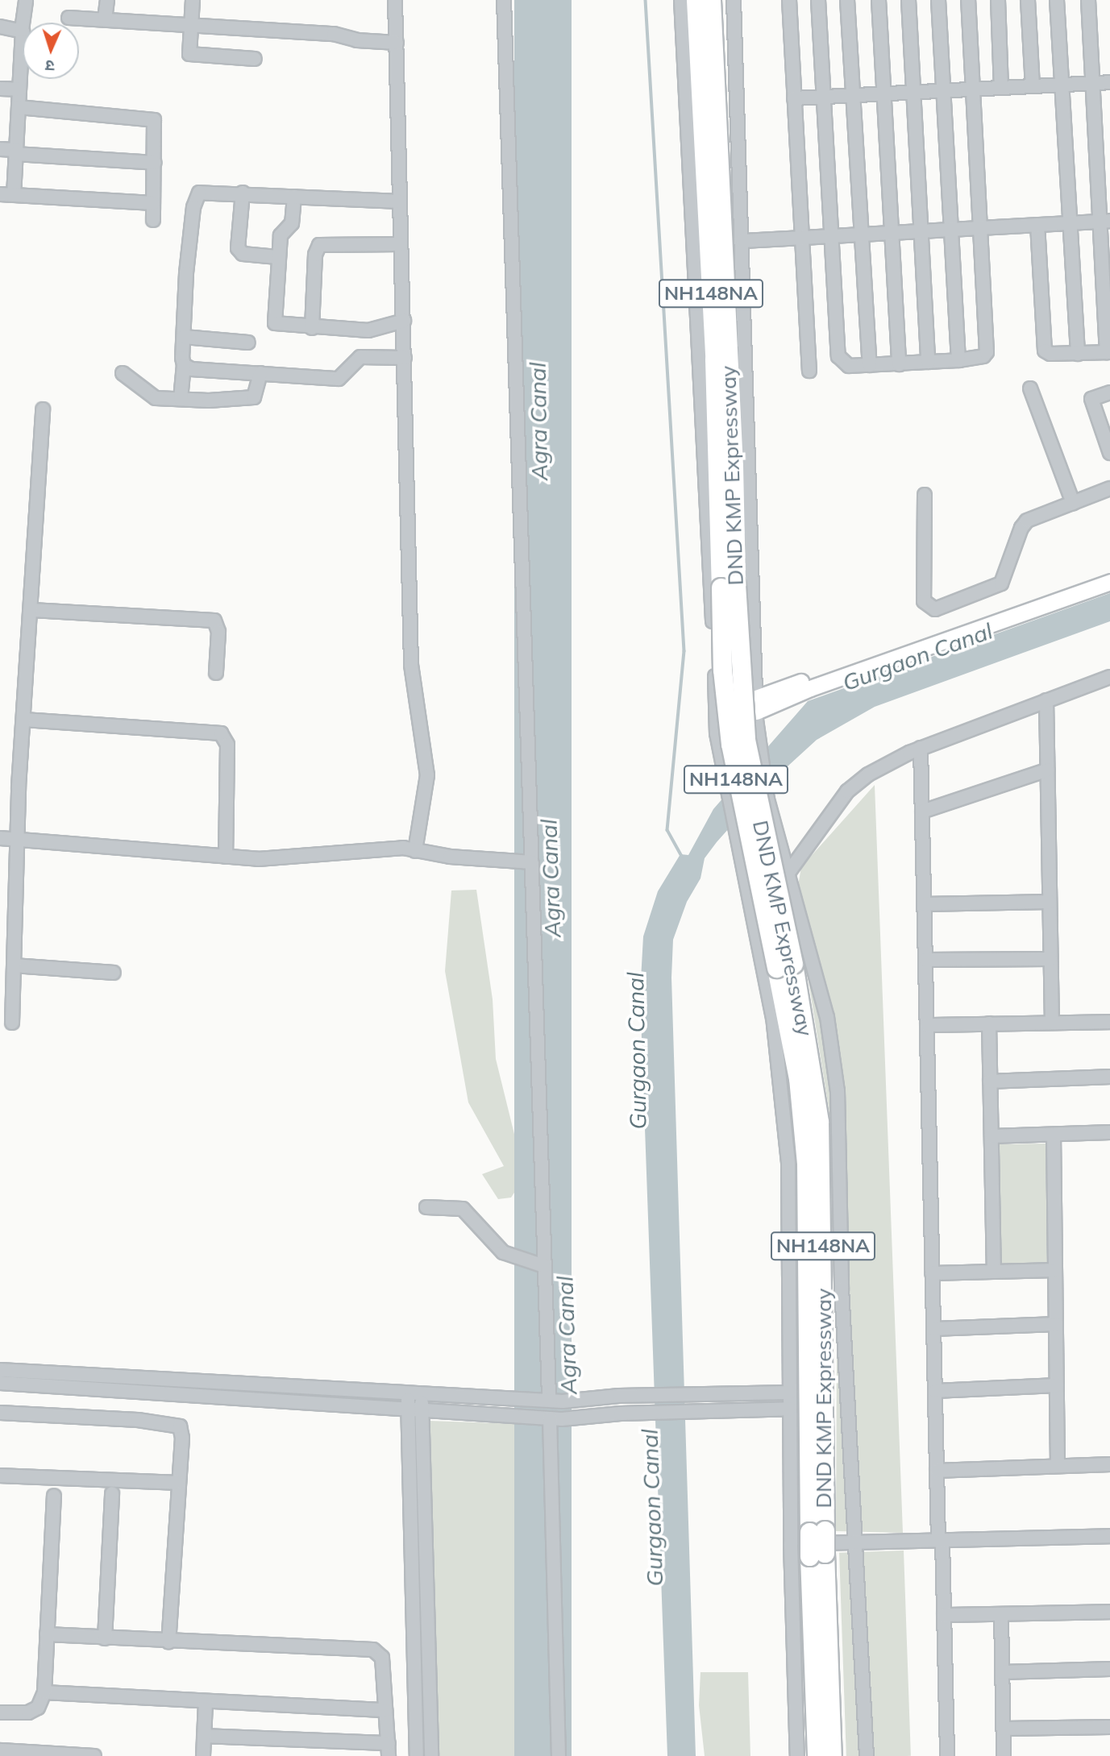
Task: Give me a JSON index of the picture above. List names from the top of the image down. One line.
{"streets":{"highway":["NH148NA","DND KMP Expressway"]},"water":["Agra Canal","Gurgaon Canal"],"north":"bottom"}
